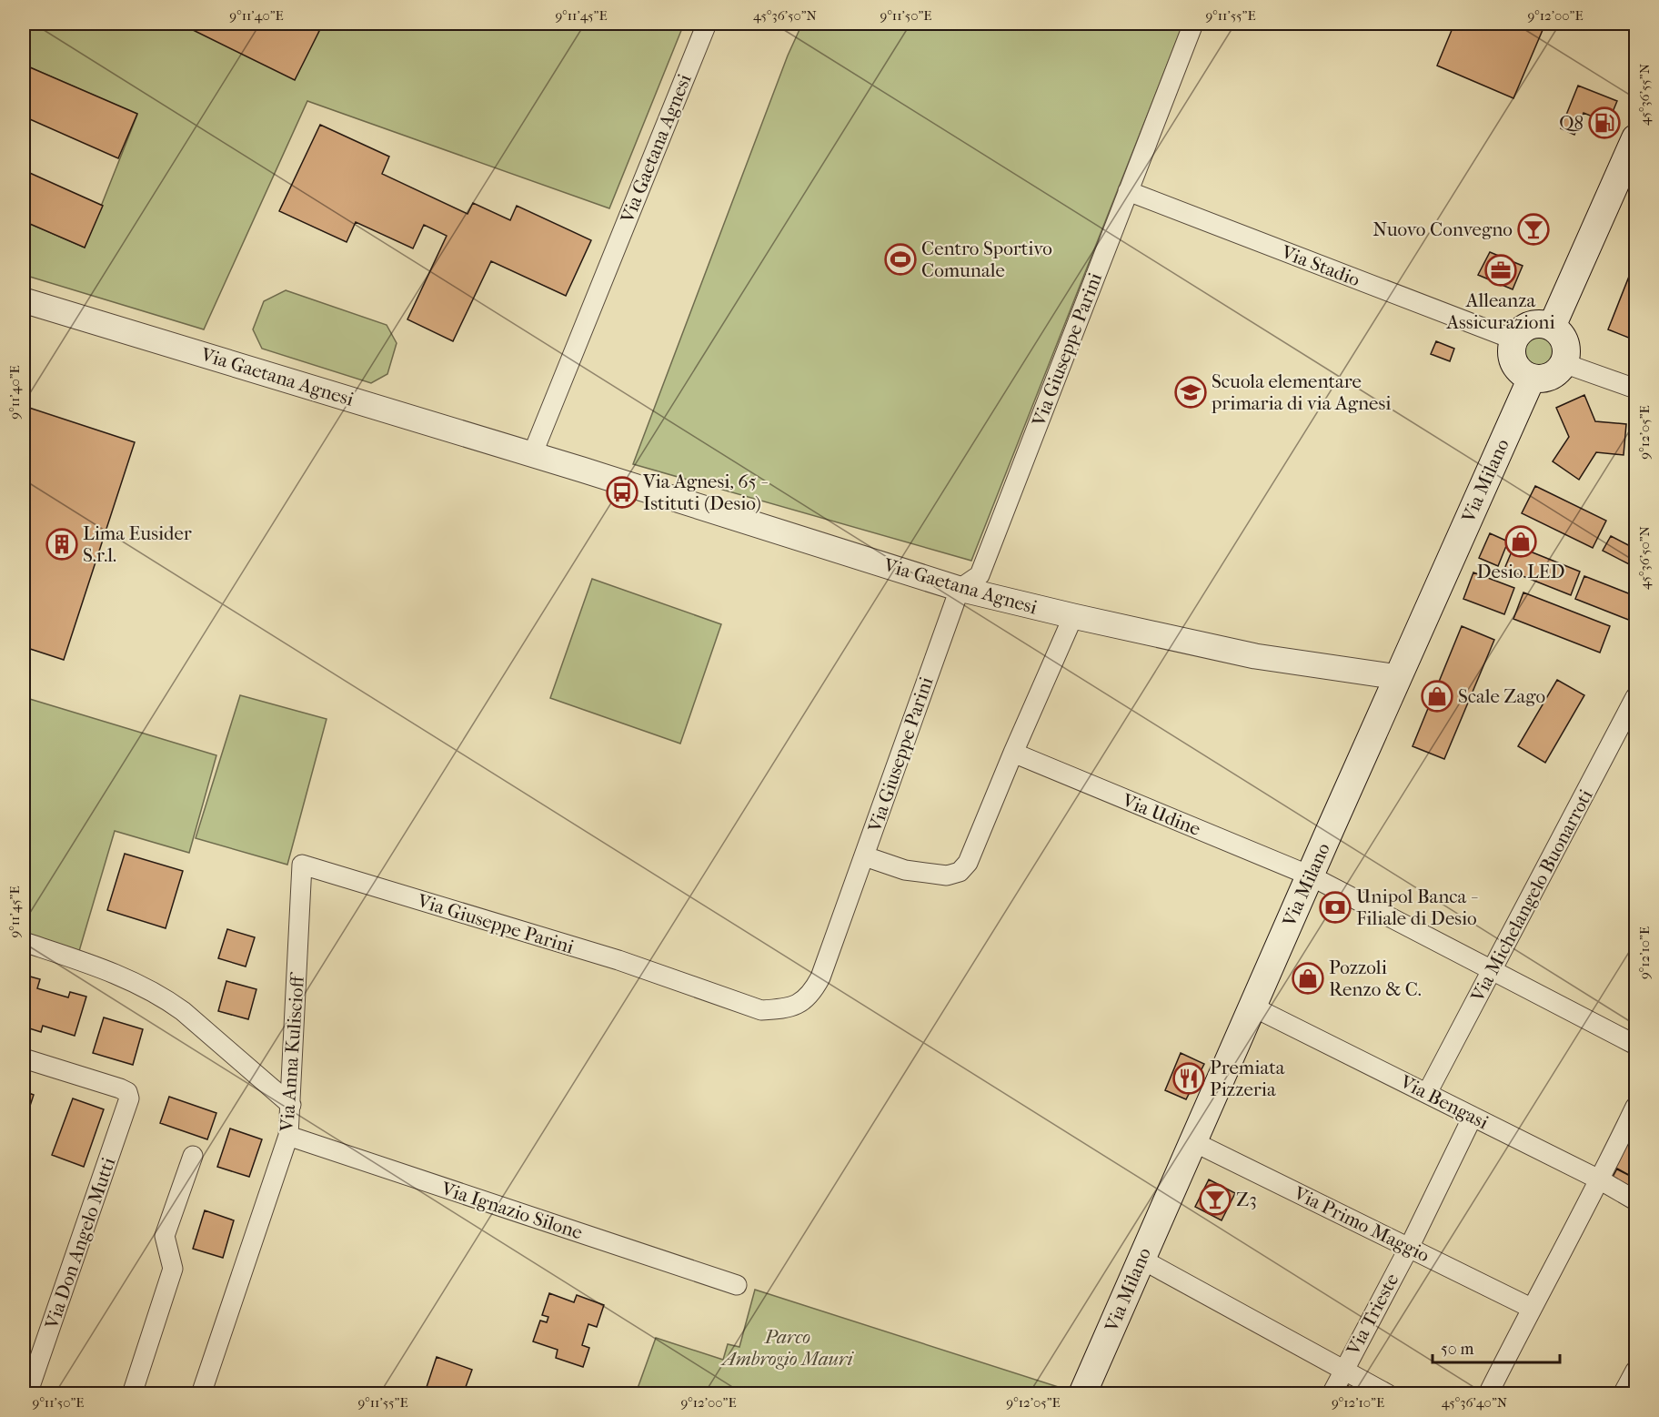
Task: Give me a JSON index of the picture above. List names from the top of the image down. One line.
{"streets":{"main road":["Via Milano"],"street":["Via Gaetana Agnesi","Via Stadio","Via Giuseppe Parini","Via Udine","Via Michelangelo Buonarroti","Via Anna Kuliscioff","Via Bengasi","Via Ignazio Silone","Via Primo Maggio","Via Don Angelo Mutti","Via Trieste"]},"crossings":[["Via Gaetana Agnesi","Via Giuseppe Parini"],["Via Gaetana Agnesi","Via Milano"],["Via Stadio","Via Giuseppe Parini"],["Via Stadio","Via Milano"],["Via Giuseppe Parini","Via Anna Kuliscioff"],["Via Milano","Via Udine"],["Via Milano","Via Bengasi"],["Via Milano","Via Primo Maggio"],["Via Udine","Via Michelangelo Buonarroti"],["Via Michelangelo Buonarroti","Via Bengasi"],["Via Anna Kuliscioff","Via Ignazio Silone"],["Via Bengasi","Via Trieste"],["Via Primo Maggio","Via Trieste"]],"parks":["Parco Ambrogio Mauri"],"places":{"fuel station":["Q8"],"bar":["Nuovo Convegno","Z3"],"sports":["Centro Sportivo Comunale"],"office":["Alleanza Assicurazioni"],"school or university":["Scuola elementare primaria di via Agnesi"],"bus stop":["Via Agnesi, 65 - Istituti (Desio)"],"shop":["Desio LED","Scale Zago","Pozzoli Renzo & C."],"building":["Lima Eusider S.r.l."],"bank":["Unipol Banca - Filiale di Desio"],"restaurant":["Premiata Pizzeria"]},"scale_bar":"50 m","coordinates":["9°11'40\"E","9°11'45\"E","45°36'50\"N","9°11'50\"E","9°11'55\"E","9°12'00\"E","45°36'55\"N","9°12'05\"E","9°12'10\"E","45°36'40\"N"]}
